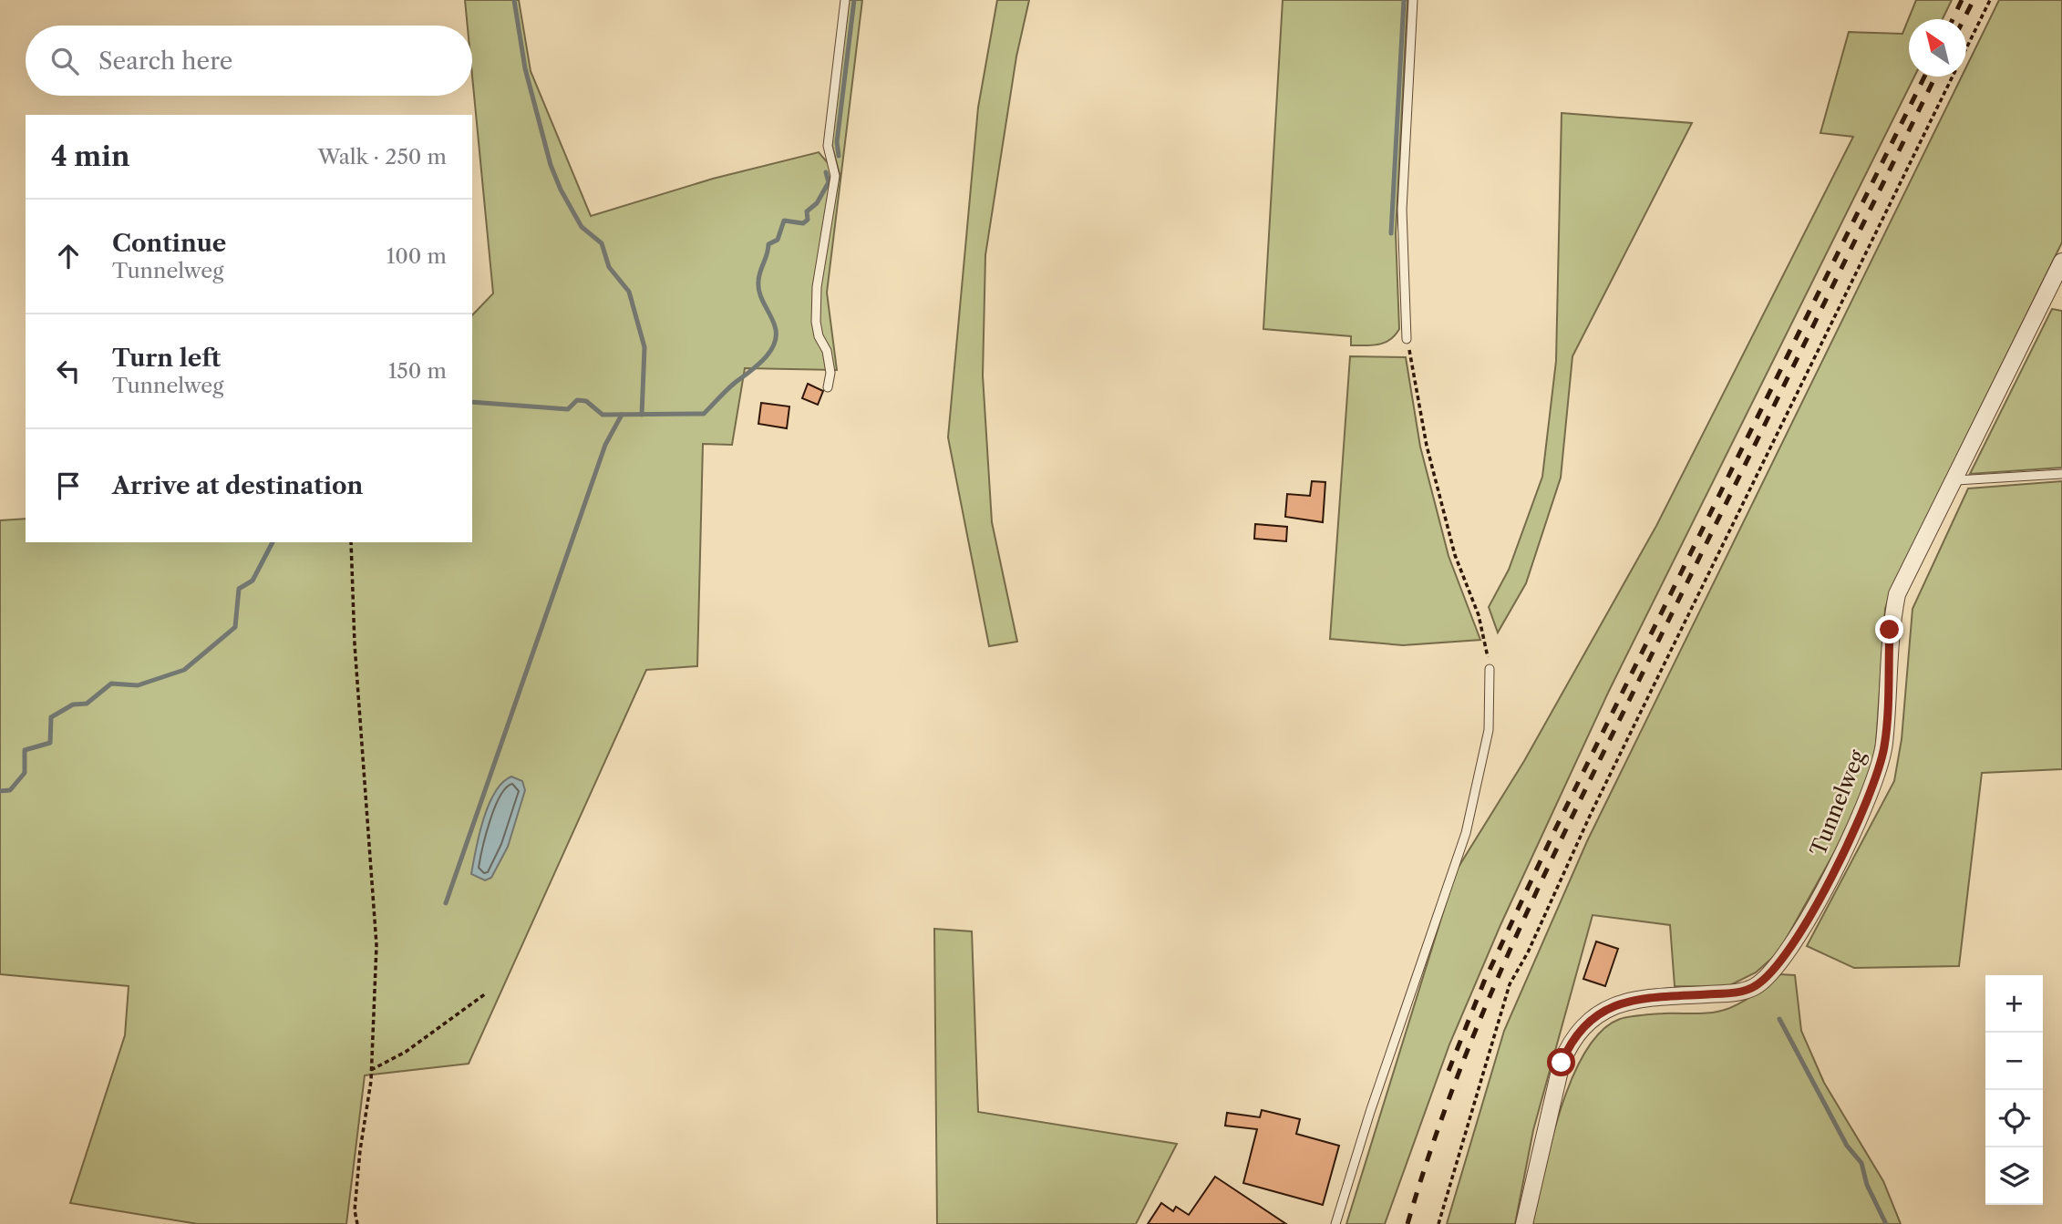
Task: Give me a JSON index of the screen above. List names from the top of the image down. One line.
{"streets":{"street":["Tunnelweg"]},"north":"top left","page":{"search":"Search here","heading":["4 min","Walk · 250 m"],"list":[["Continue","Tunnelweg","100 m"],["Turn left","Tunnelweg","150 m"],"Arrive at destination"],"map_buttons":["+","−"]}}
